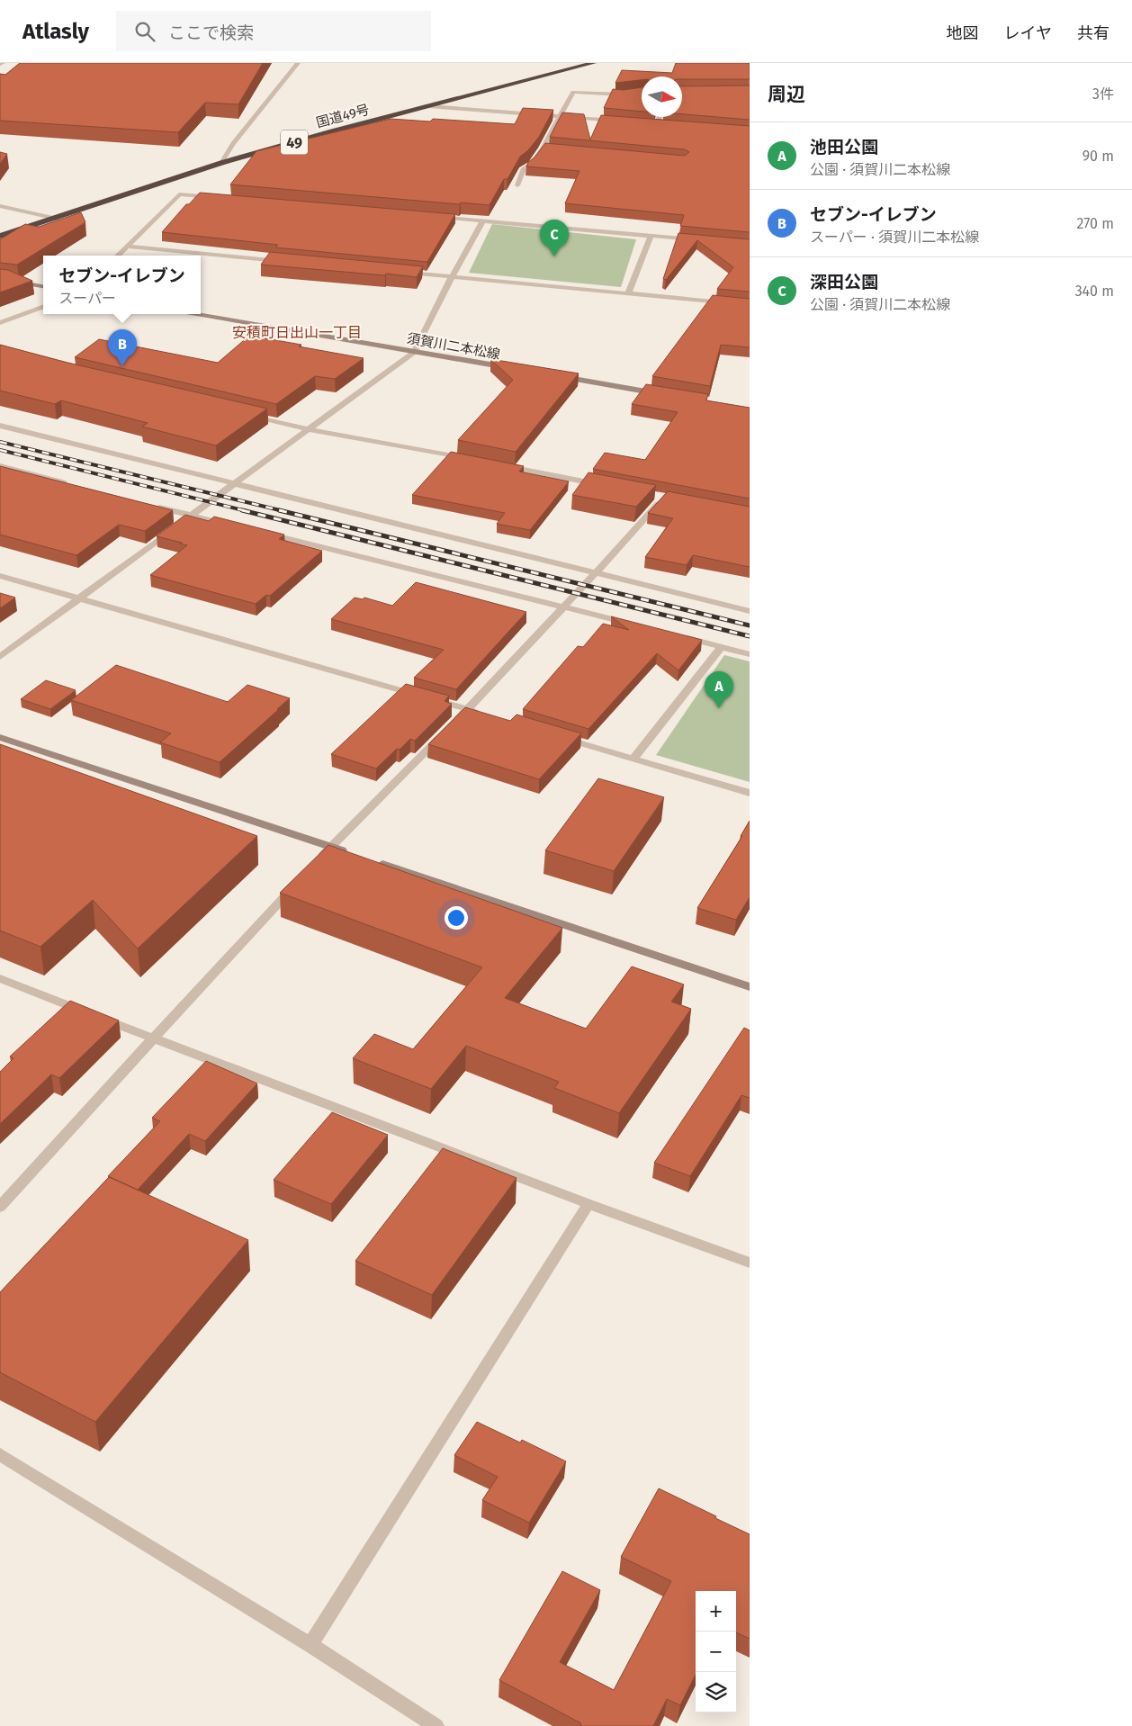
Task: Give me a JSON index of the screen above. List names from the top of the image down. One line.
{"streets":{"highway":["国道49号","49"],"street":["須賀川二本松線"]},"districts":["安積町日出山一丁目"],"north":"right","page":{"header":"Atlasly","search":"ここで検索","nav":["地図","レイヤ","共有"],"heading":["周辺","3件"],"list":[{"mark":"A","name":"池田公園","note":"公園 · 須賀川二本松線","value":"90 m"},{"mark":"B","name":"セブン-イレブン","note":"スーパー · 須賀川二本松線","value":"270 m"},{"mark":"C","name":"深田公園","note":"公園 · 須賀川二本松線","value":"340 m"}],"pins":["C","B","A"],"popup":["セブン-イレブン","スーパー"],"map_buttons":["+","−"]}}
